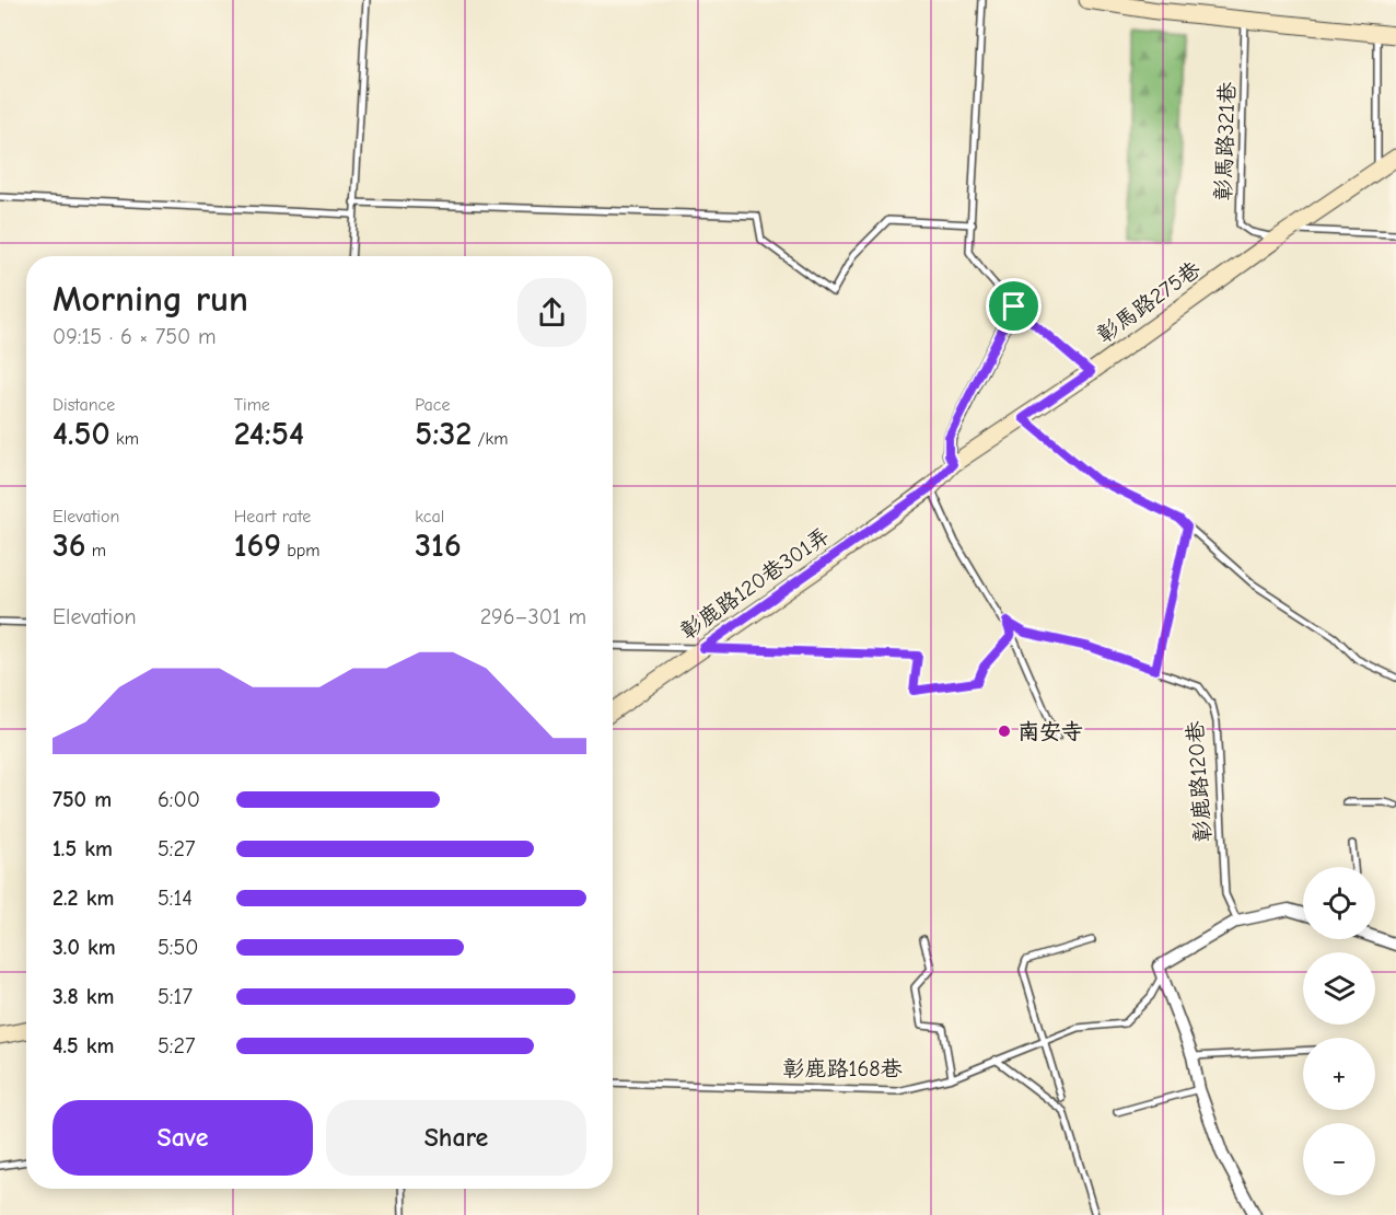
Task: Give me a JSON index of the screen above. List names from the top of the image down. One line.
{"streets":{"street":["彰馬路275巷","彰鹿路120巷301弄"],"lane":["彰馬路321巷","彰鹿路120巷","彰鹿路168巷"]},"crossings":[["彰馬路321巷","彰馬路275巷"],["彰馬路275巷","彰鹿路120巷301弄"]],"places":["南安寺"],"page":{"heading":["Morning run","09:15 · 6 × 750 m"],"stats":[["Distance","4.50 km"],["Time","24:54"],["Pace","5:32 /km"],["Elevation","36 m"],["Heart rate","169 bpm"],["kcal","316"]],"chart":["Elevation","296–301 m"],"list":[{"name":"750 m","note":"6:00"},{"name":"1.5 km","note":"5:27"},{"name":"2.2 km","note":"5:14"},{"name":"3.0 km","note":"5:50"},{"name":"3.8 km","note":"5:17"},{"name":"4.5 km","note":"5:27"}],"map_buttons":["+","−"],"buttons":["Save","Share"]}}
